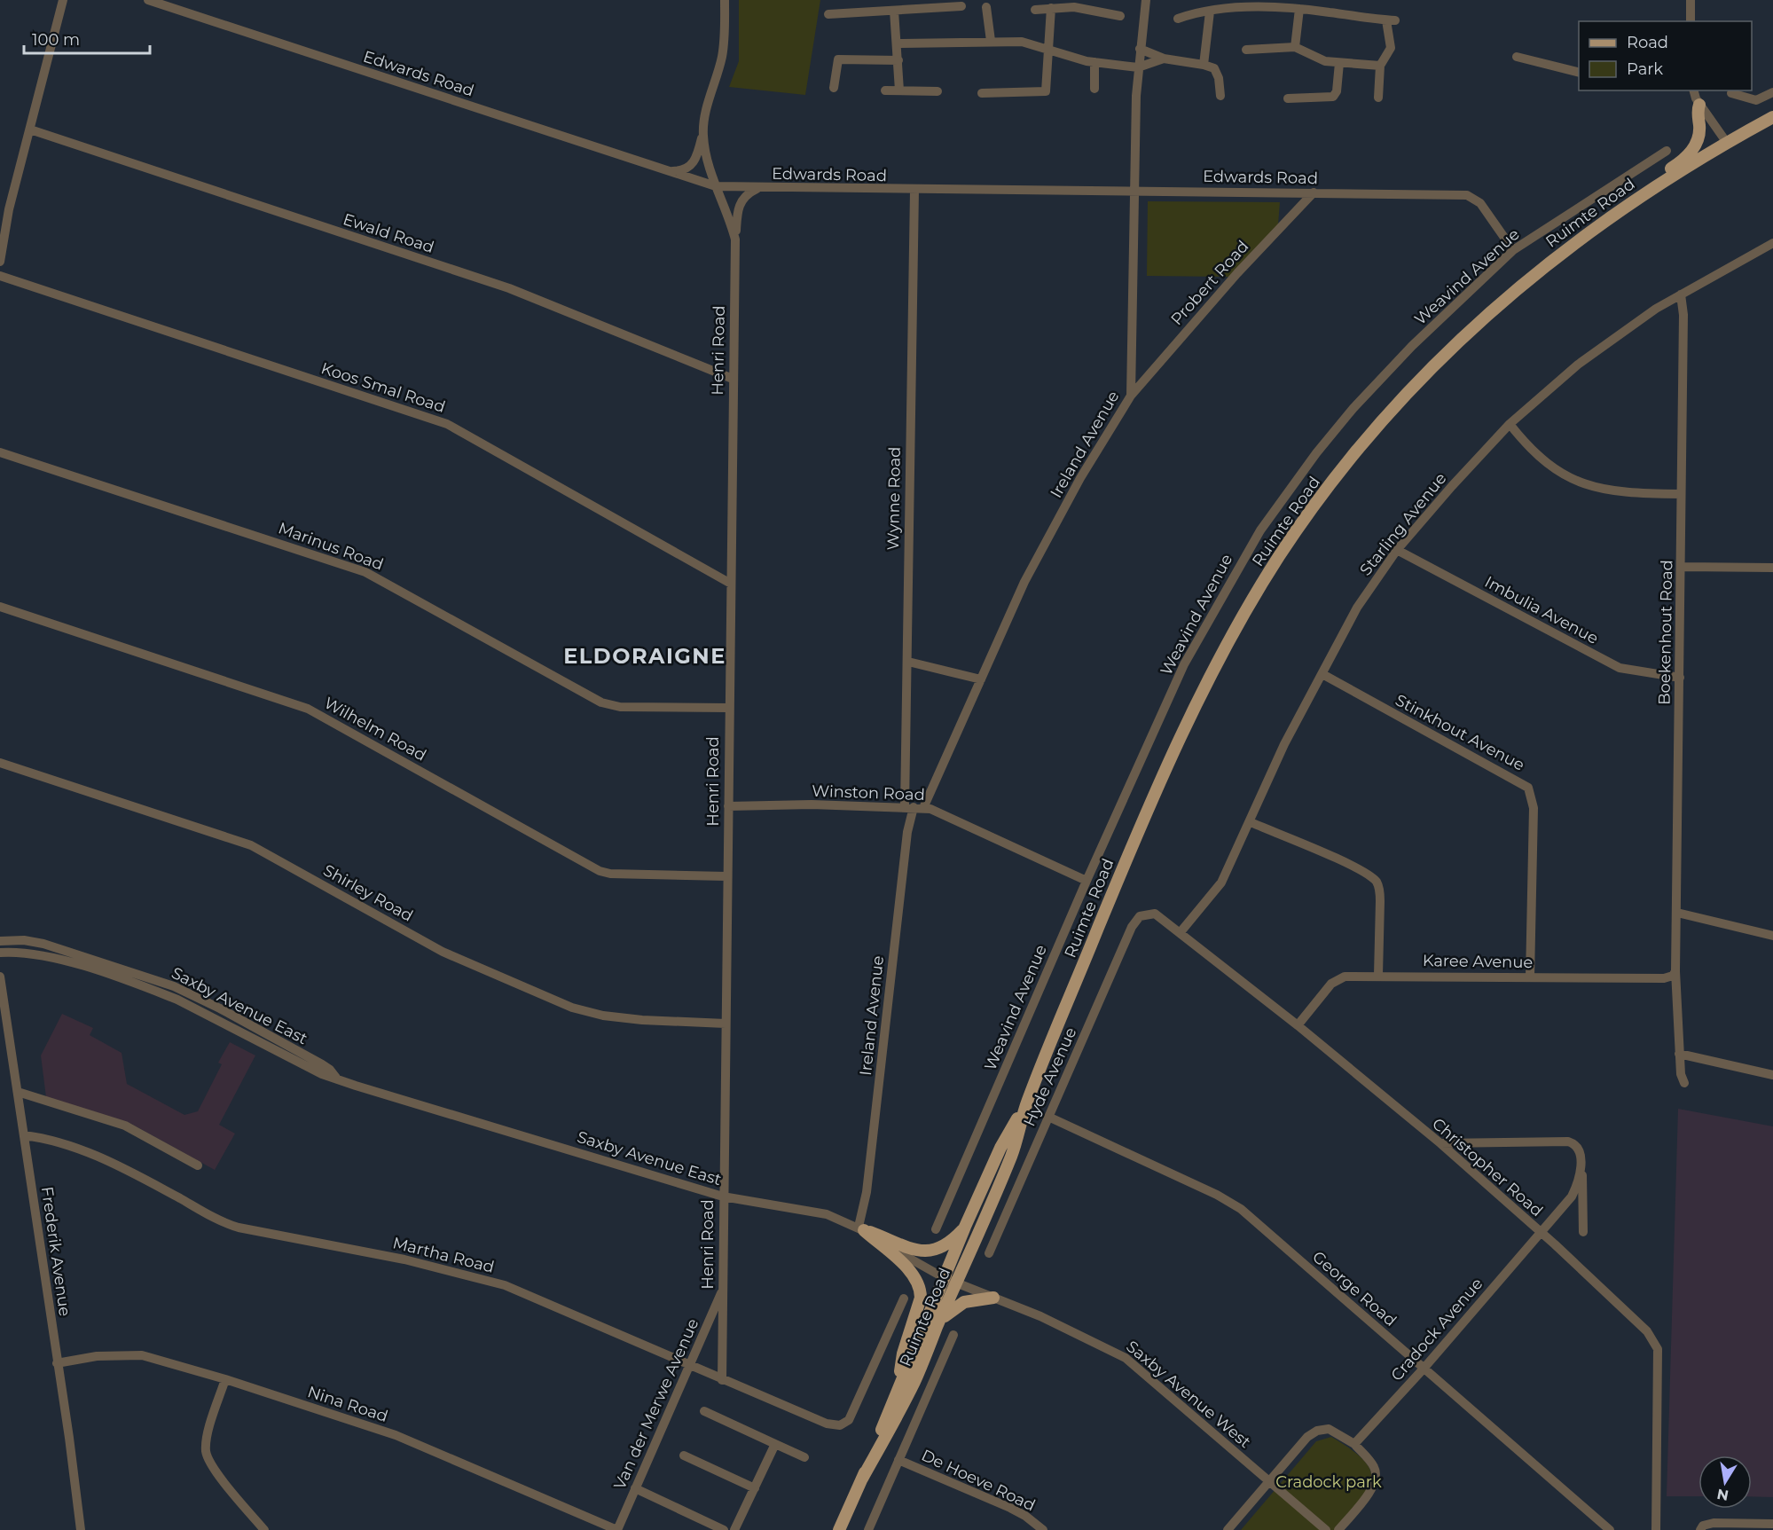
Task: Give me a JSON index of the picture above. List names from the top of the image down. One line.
{"streets":{"main road":["Ruimte Road"],"street":["Edwards Road","Ewald Road","Weavind Avenue","Probert Road","Henri Road","Koos Smal Road","Ireland Avenue","Wynne Road","Starling Avenue","Marinus Road","Imbulia Avenue","Boekenhout Road","Wilhelm Road","Stinkhout Avenue","Winston Road","Shirley Road","Karee Avenue","Saxby Avenue East","Hyde Avenue","Christopher Road","Frederik Avenue","Martha Road","George Road","Cradock Avenue","Saxby Avenue West","Nina Road","Van der Merwe Avenue","De Hoeve Road"]},"crossings":[["Edwards Road","Weavind Avenue"],["Edwards Road","Probert Road"],["Edwards Road","Henri Road"],["Edwards Road","Ireland Avenue"],["Edwards Road","Wynne Road"],["Ruimte Road","Saxby Avenue East"],["Ruimte Road","Saxby Avenue West"],["Ewald Road","Henri Road"],["Weavind Avenue","Winston Road"],["Probert Road","Ireland Avenue"],["Henri Road","Koos Smal Road"],["Henri Road","Marinus Road"],["Henri Road","Wilhelm Road"],["Henri Road","Winston Road"],["Henri Road","Shirley Road"],["Henri Road","Saxby Avenue East"],["Henri Road","Martha Road"],["Henri Road","Van der Merwe Avenue"],["Ireland Avenue","Wynne Road"],["Ireland Avenue","Winston Road"],["Ireland Avenue","Saxby Avenue East"],["Wynne Road","Winston Road"],["Starling Avenue","Imbulia Avenue"],["Starling Avenue","Boekenhout Road"],["Starling Avenue","Stinkhout Avenue"],["Starling Avenue","Christopher Road"],["Imbulia Avenue","Boekenhout Road"],["Boekenhout Road","Karee Avenue"],["Stinkhout Avenue","Karee Avenue"],["Karee Avenue","Christopher Road"],["Saxby Avenue East","Saxby Avenue West"],["Hyde Avenue","Christopher Road"],["Hyde Avenue","George Road"],["Christopher Road","Cradock Avenue"],["Frederik Avenue","Martha Road"],["Frederik Avenue","Nina Road"],["Martha Road","Van der Merwe Avenue"],["George Road","Cradock Avenue"],["Nina Road","Van der Merwe Avenue"]],"districts":["ELDORAIGNE"],"parks":["Cradock park"],"legend":["Road","Park"],"scale_bar":"100 m","north":"bottom"}
